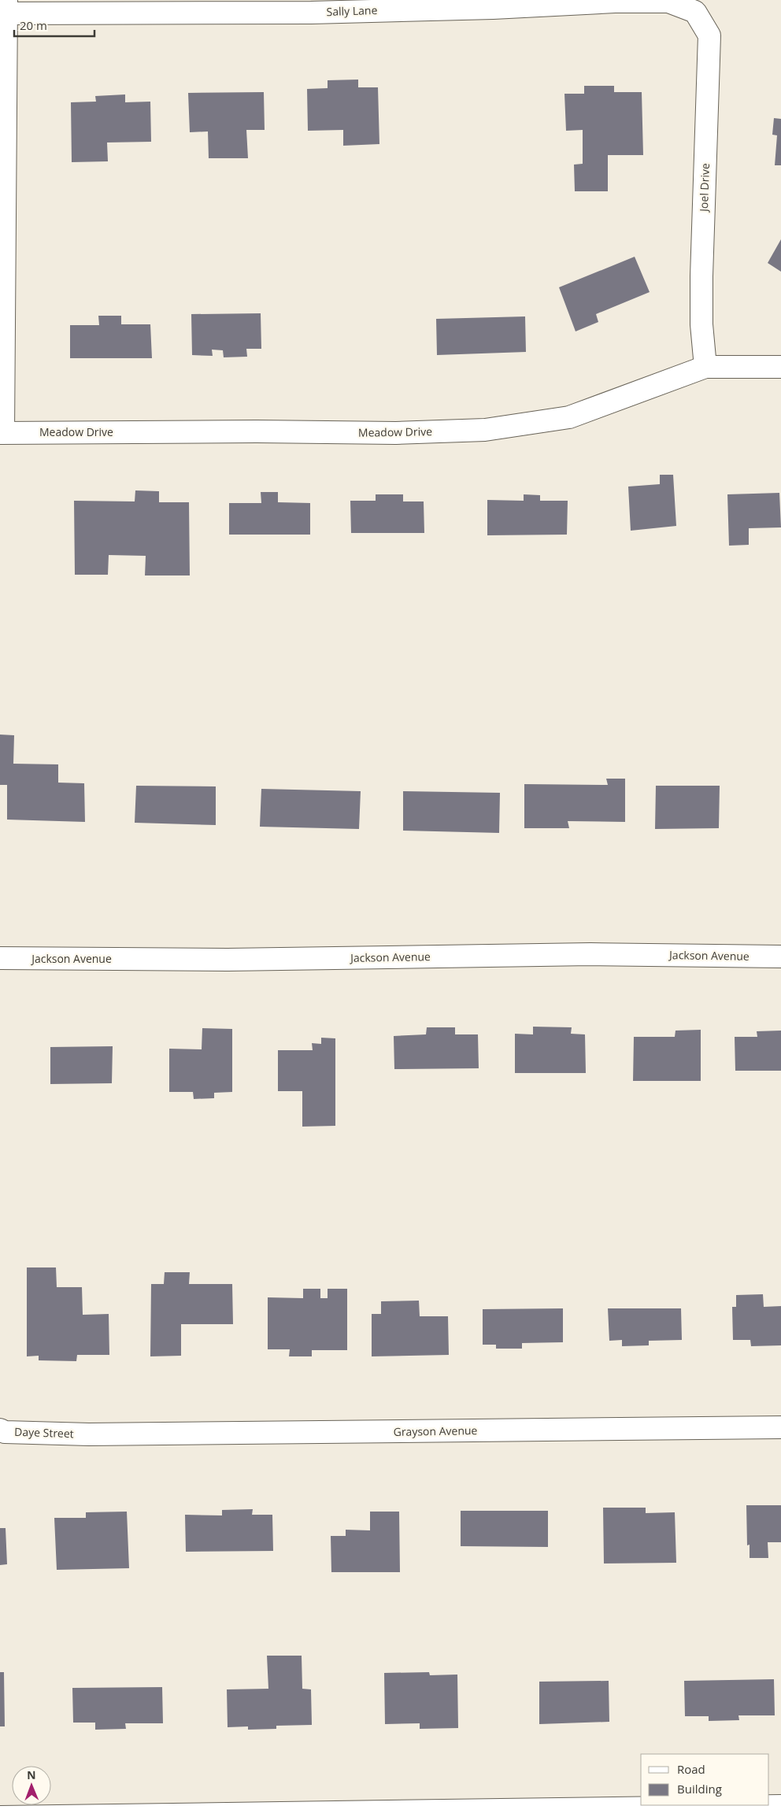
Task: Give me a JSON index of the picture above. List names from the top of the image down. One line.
{"streets":{"street":["Sally Lane","Joel Drive","Meadow Drive","Jackson Avenue","Grayson Avenue","Daye Street"]},"crossings":[["Sally Lane","Joel Drive"],["Joel Drive","Meadow Drive"],["Grayson Avenue","Daye Street"]],"legend":["Road","Building"],"scale_bar":"20 m","north":"top"}
